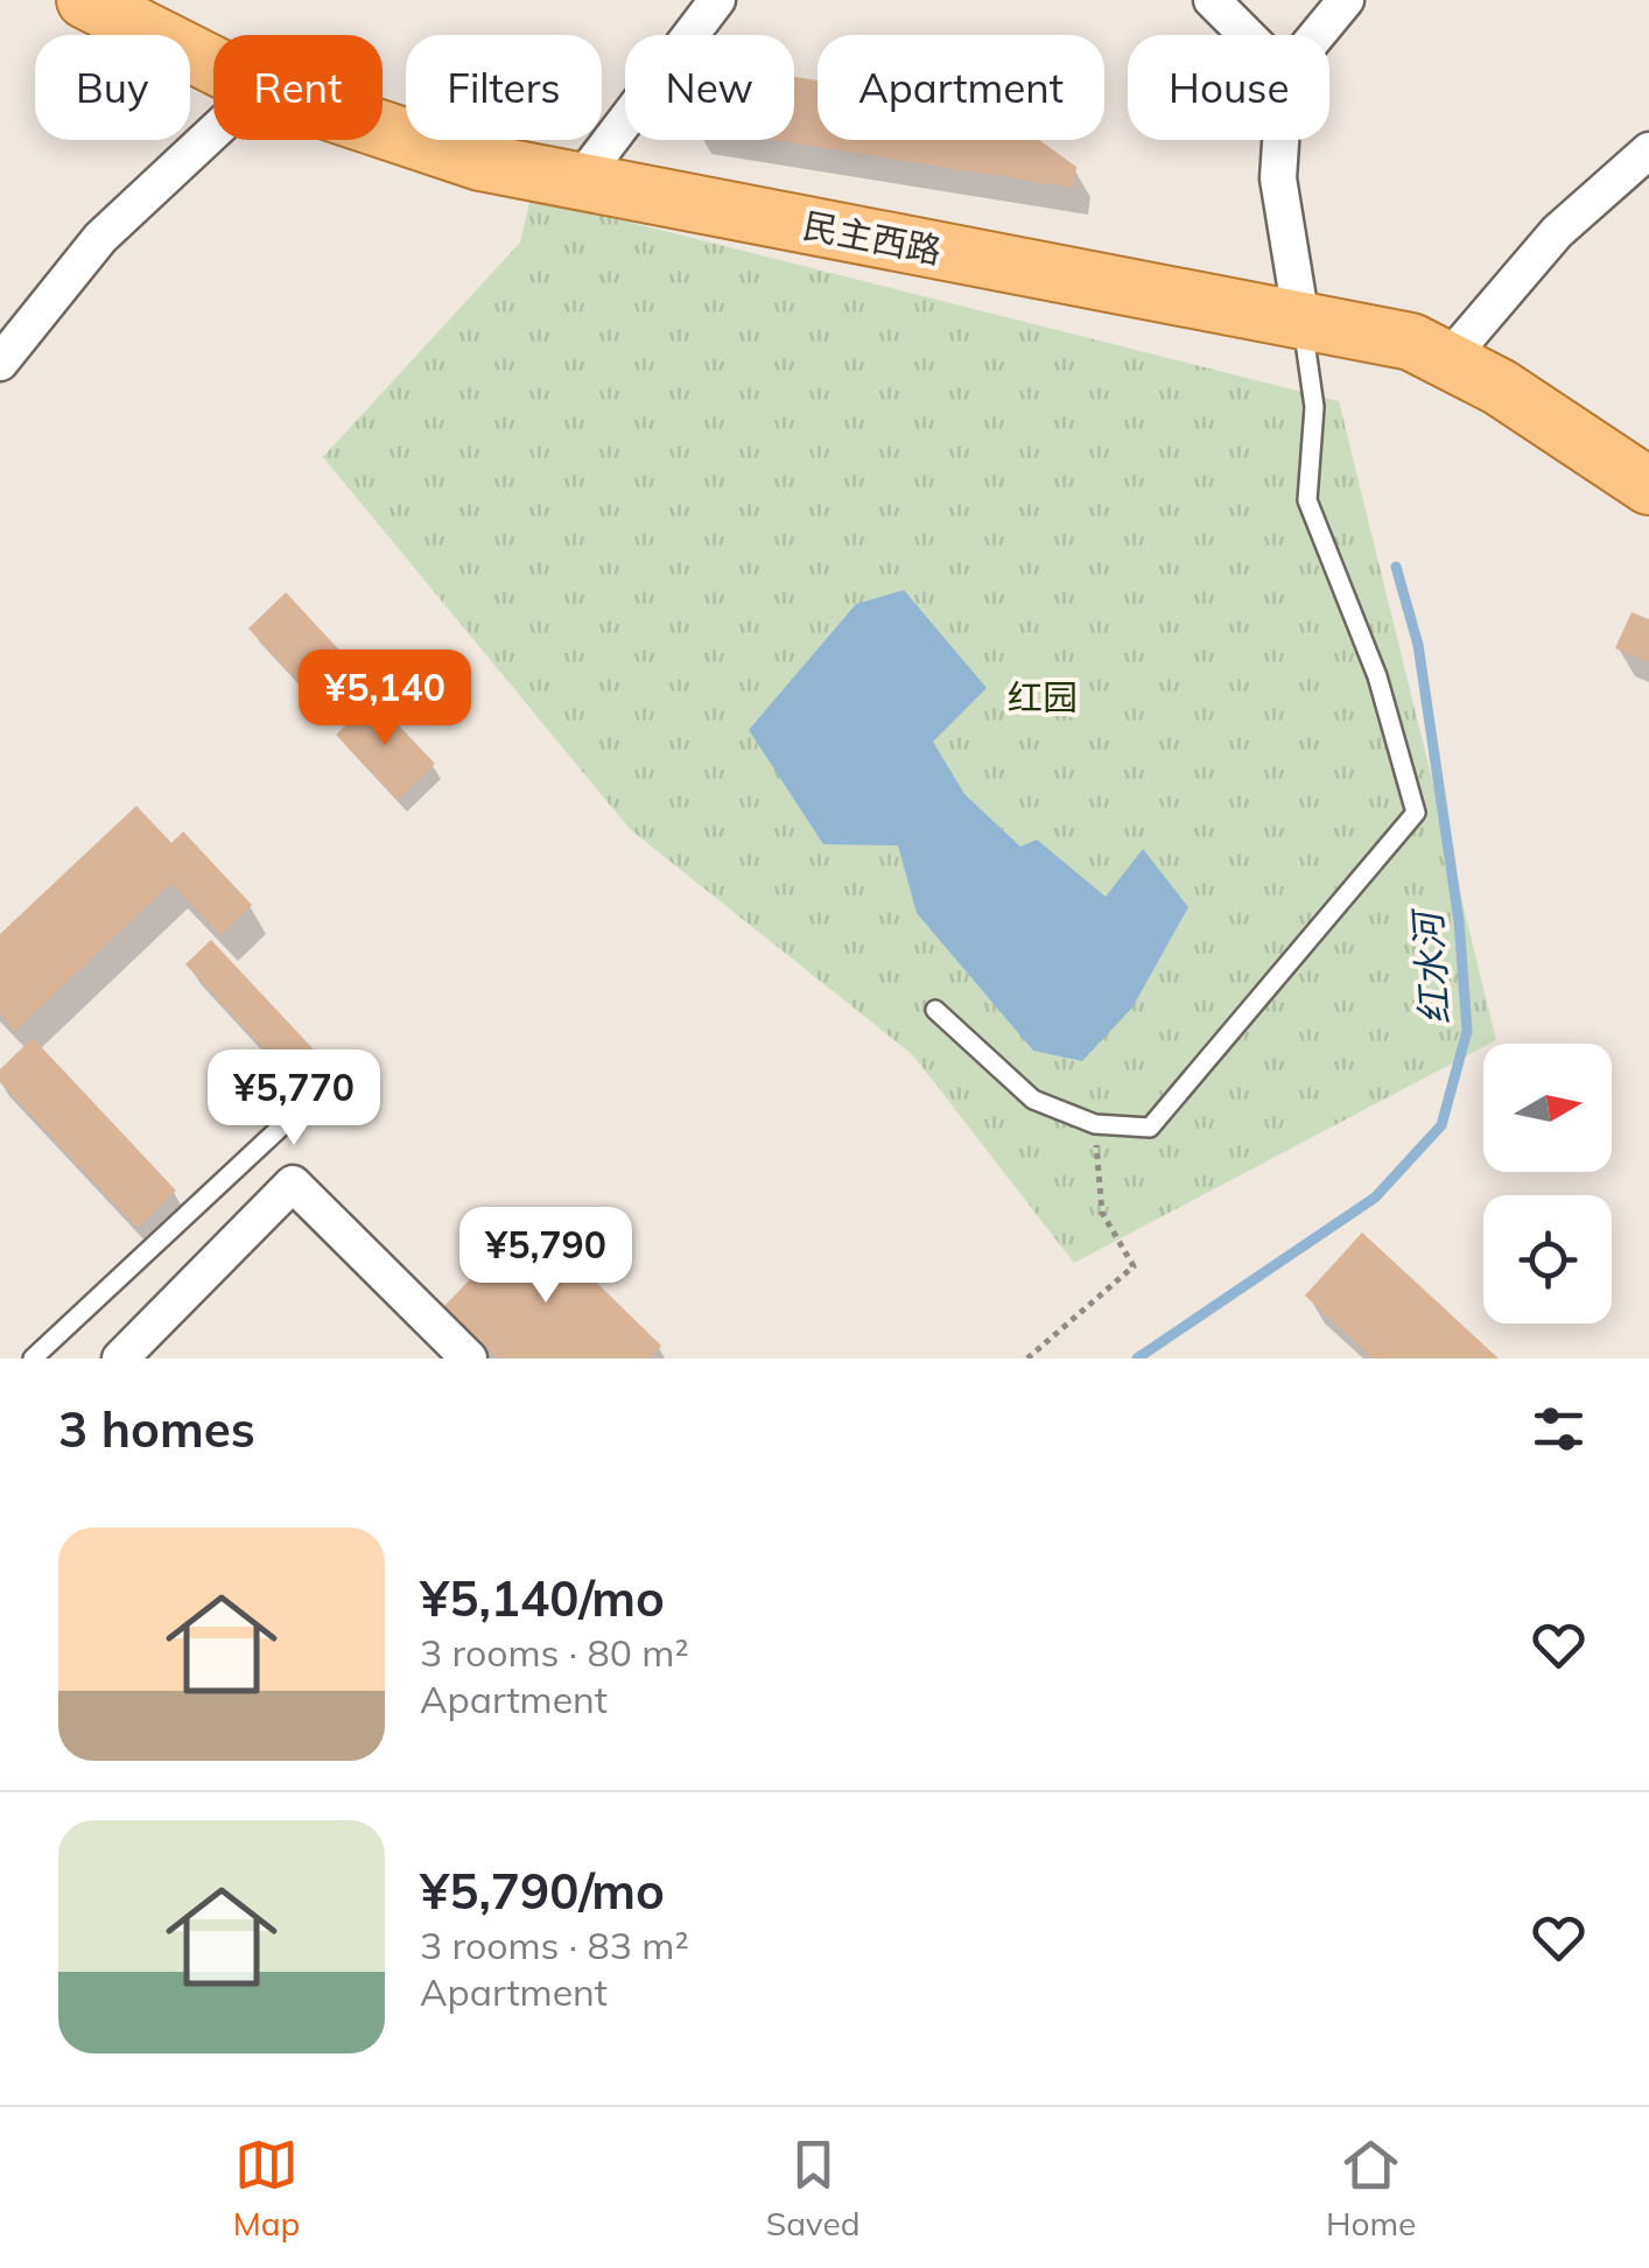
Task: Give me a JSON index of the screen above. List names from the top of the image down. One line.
{"streets":{"main road":["民主西路"]},"water":["红水河"],"parks":["红园"],"north":"right","page":{"chip":["Buy","Rent","Filters","New","Apartment","House"],"price":["¥5,140","¥5,770","¥5,790"],"heading":"3 homes","list":[{"name":"¥5,140/mo","note":"3 rooms · 80 m² · Apartment"},{"name":"¥5,790/mo","note":"3 rooms · 83 m² · Apartment"}],"tabs":["Map","Saved","Home"]}}
